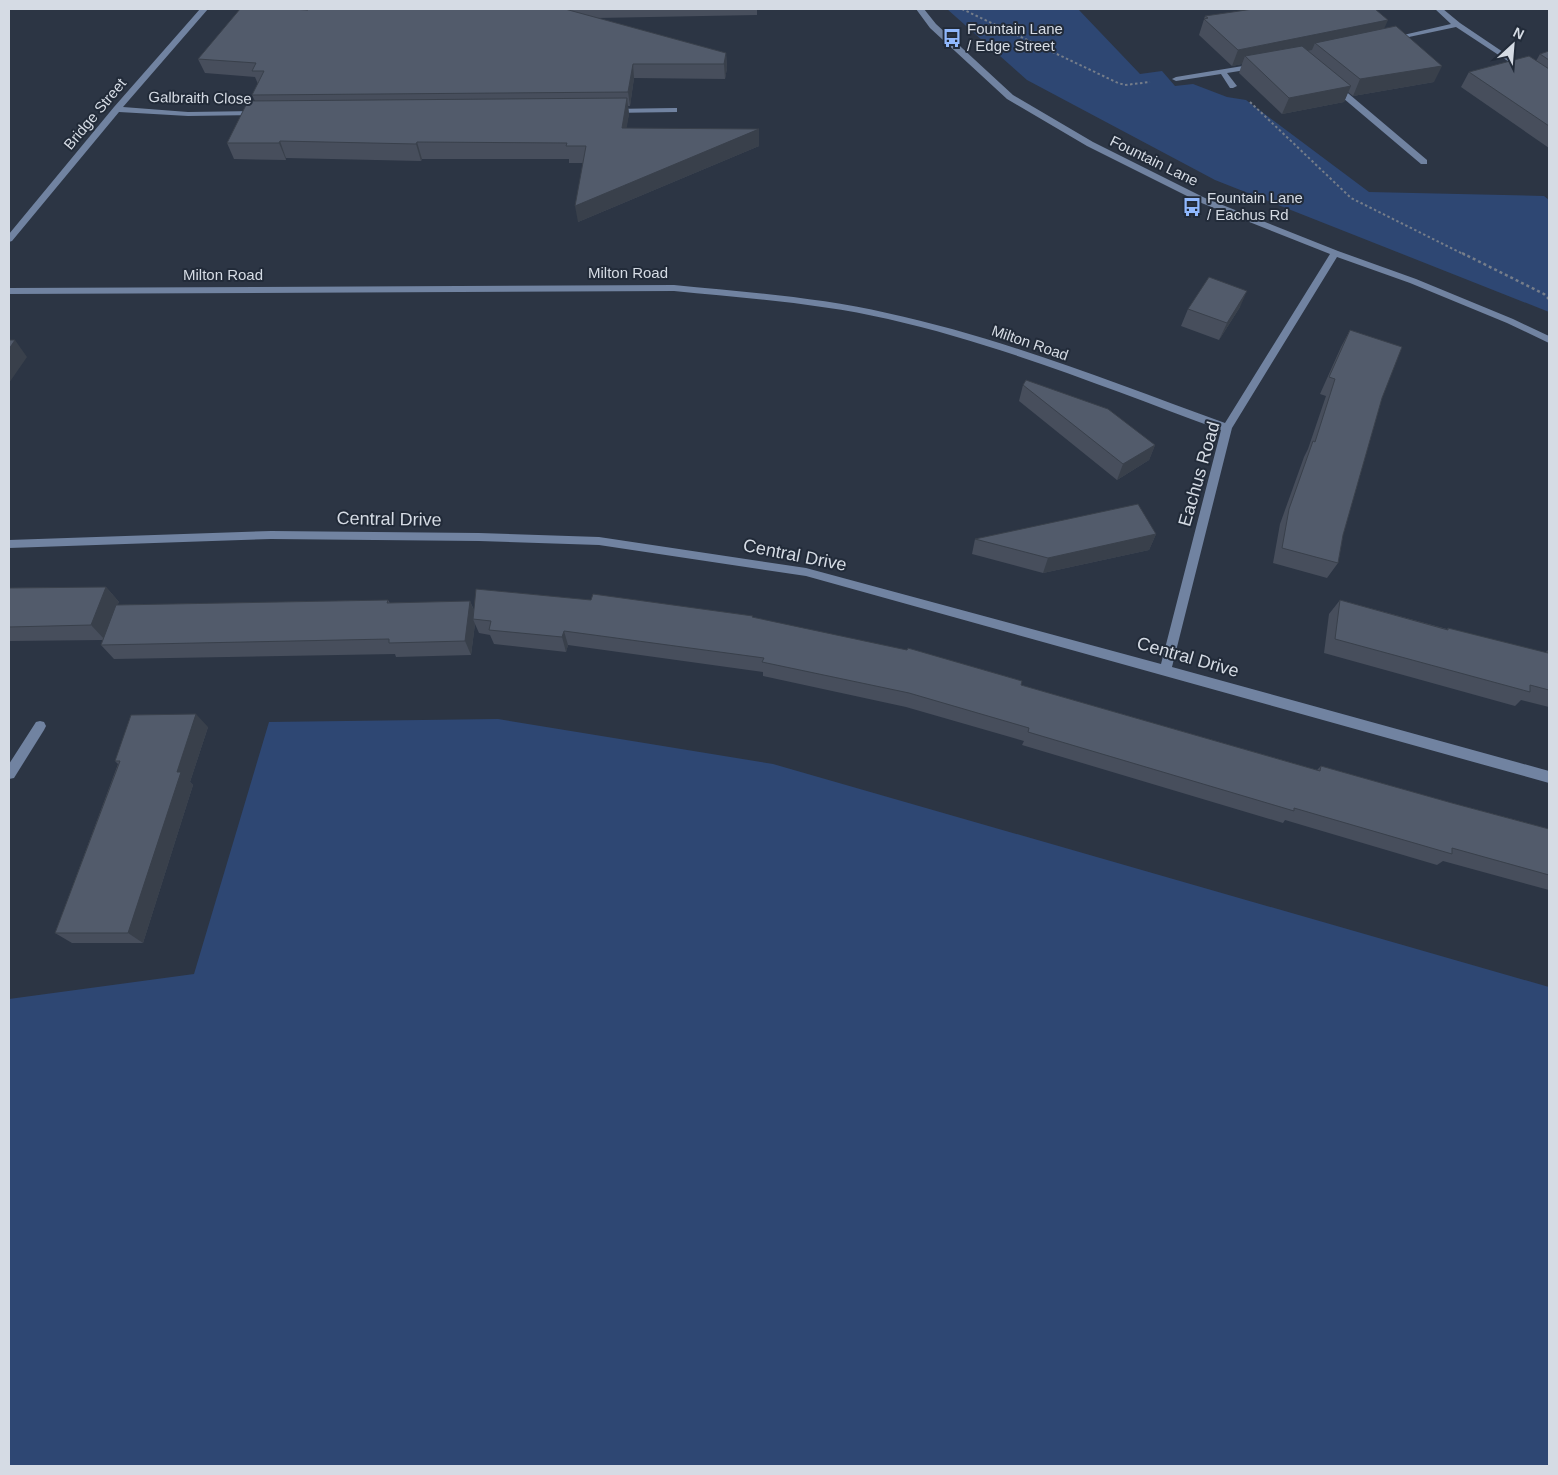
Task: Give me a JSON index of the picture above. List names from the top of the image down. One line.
{"streets":{"street":["Galbraith Close","Bridge Street","Fountain Lane","Milton Road","Eachus Road","Central Drive"]},"crossings":[["Galbraith Close","Bridge Street"],["Fountain Lane","Eachus Road"],["Milton Road","Eachus Road"],["Eachus Road","Central Drive"]],"places":{"bus stop":["Fountain Lane / Edge Street","Fountain Lane / Eachus Rd"]},"north":"top right"}
